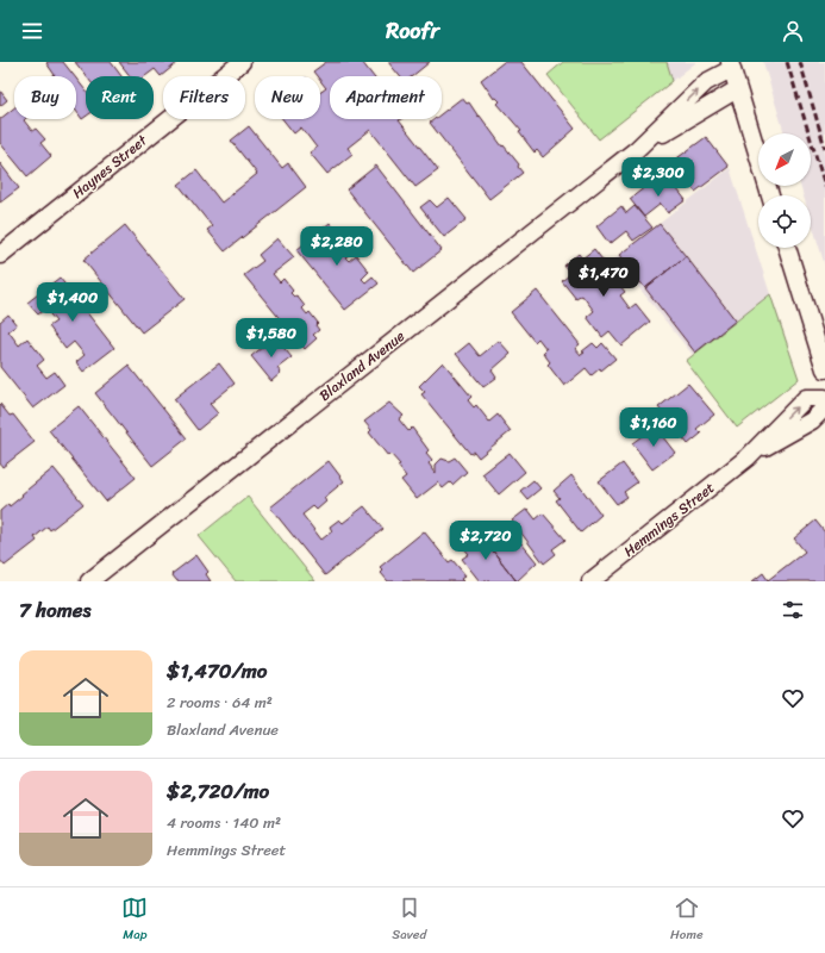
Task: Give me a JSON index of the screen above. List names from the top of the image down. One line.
{"streets":{"street":["Haynes Street","Blaxland Avenue","Hemmings Street"]},"north":"bottom left","page":{"header":"Roofr","chip":["Buy","Rent","Filters","New","Apartment"],"price":["$2,300","$2,280","$1,470","$1,400","$1,580","$1,160","$2,720"],"heading":"7 homes","list":[{"name":"$1,470/mo","note":"2 rooms · 64 m² · Blaxland Avenue"},{"name":"$2,720/mo","note":"4 rooms · 140 m² · Hemmings Street"}],"tabs":["Map","Saved","Home"]}}
